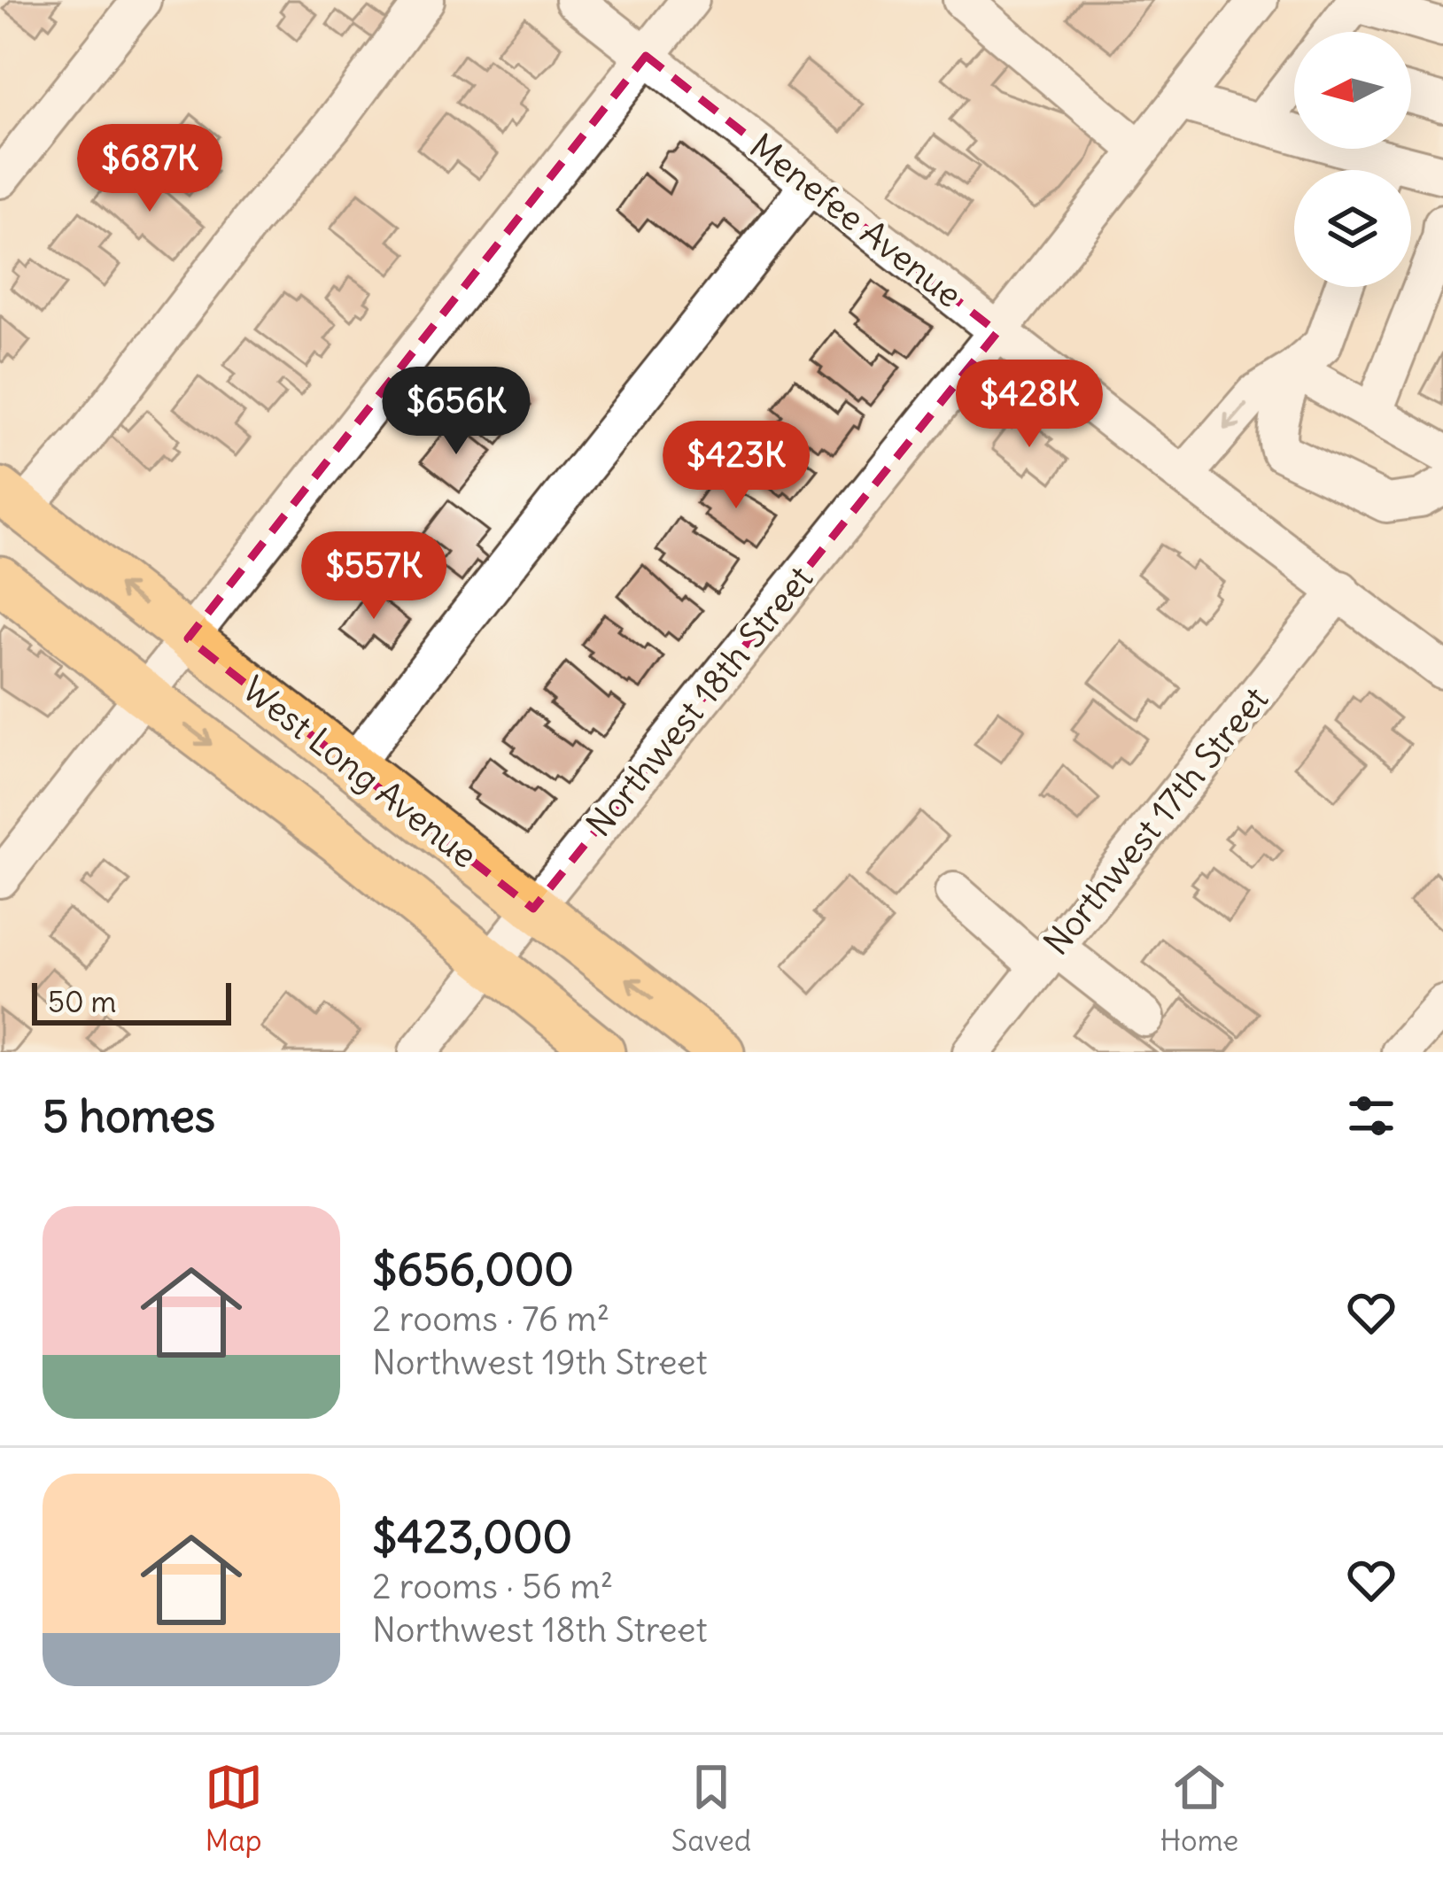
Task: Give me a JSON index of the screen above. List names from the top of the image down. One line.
{"streets":{"main road":["West Long Avenue"],"street":["Menefee Avenue","Northwest 18th Street","Northwest 17th Street"]},"crossings":[["Menefee Avenue","Northwest 18th Street"],["Menefee Avenue","Northwest 17th Street"],["Northwest 18th Street","West Long Avenue"]],"scale_bar":"50 m","north":"left","page":{"price":["$687K","$428K","$656K","$423K","$557K"],"scale":"50 m","heading":"5 homes","list":[{"name":"$656,000","note":"2 rooms · 76 m² · Northwest 19th Street"},{"name":"$423,000","note":"2 rooms · 56 m² · Northwest 18th Street"}],"tabs":["Map","Saved","Home"]}}
